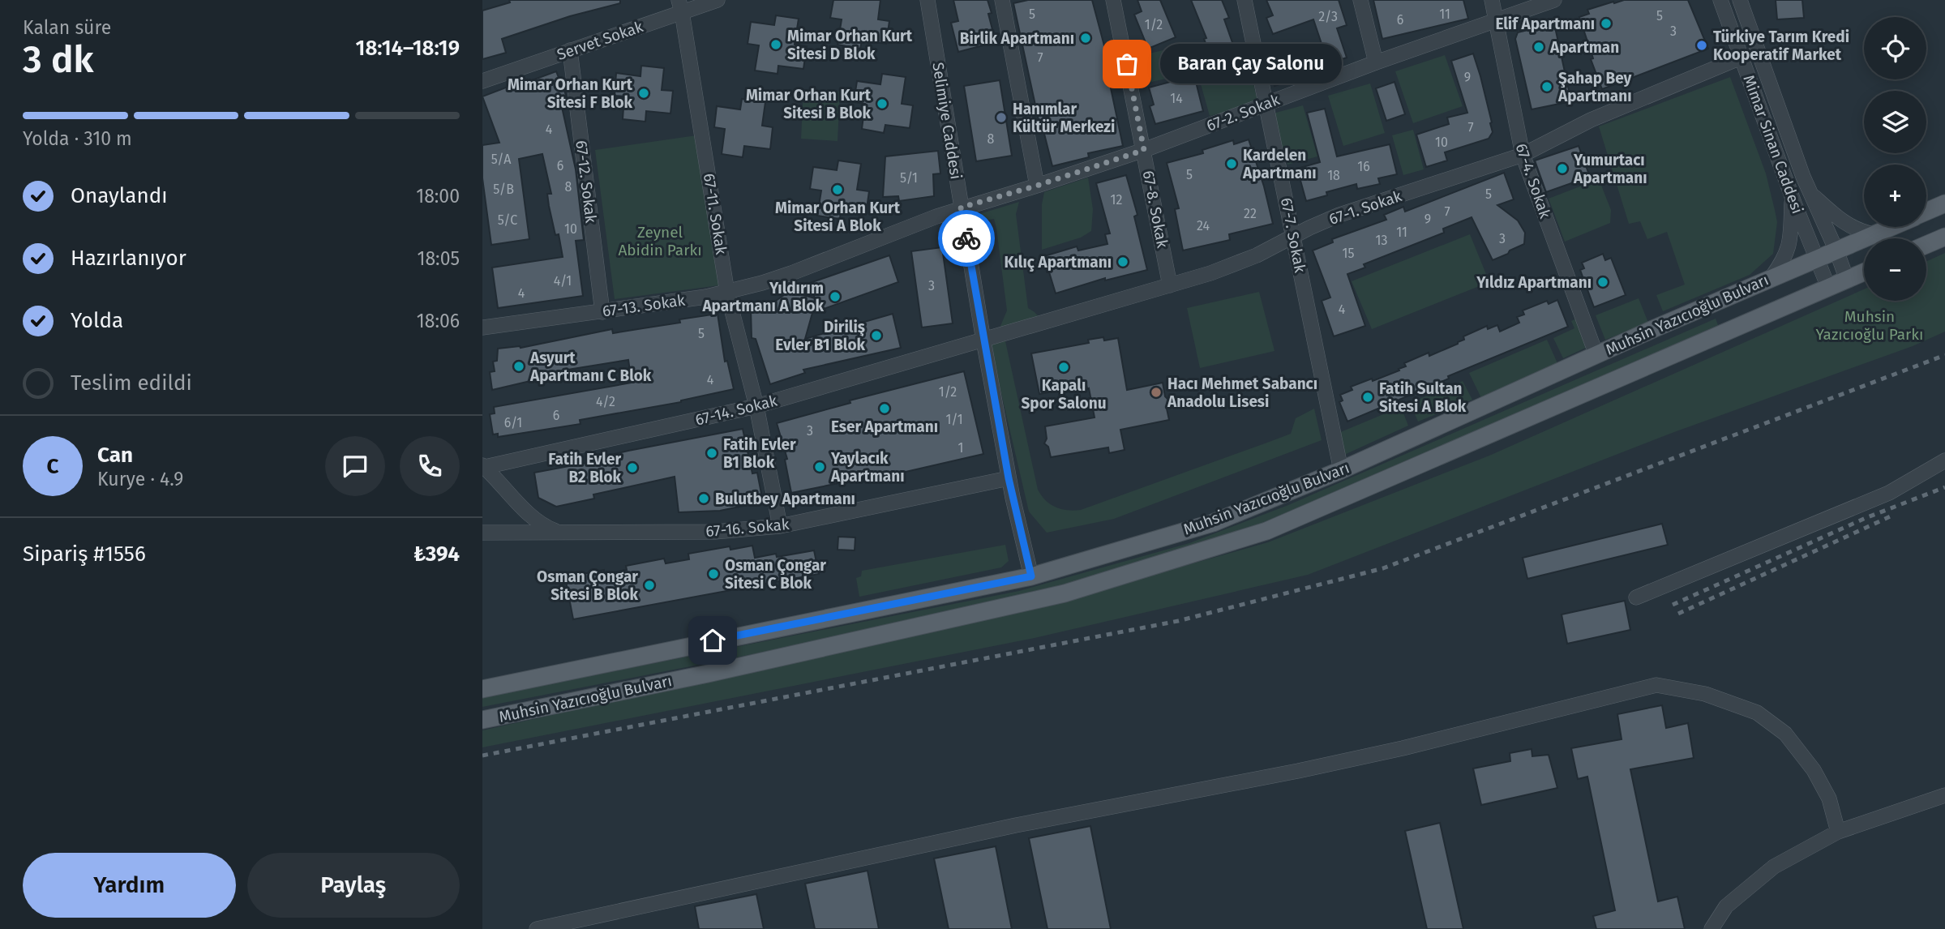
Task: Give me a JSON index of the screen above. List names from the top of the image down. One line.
{"streets":{"main road":["Muhsin Yazıcıoğlu Bulvarı"],"street":["Servet Sokak","67-2. Sokak","Selimiye Caddesi","Mimar Sinan Caddesi","67-4. Sokak","67-12. Sokak","67-1. Sokak","67-8. Sokak","67-11. Sokak","67-7. Sokak","67-13. Sokak","67-14. Sokak","67-16. Sokak"]},"crossings":[["Servet Sokak","67-12. Sokak"],["Servet Sokak","67-11. Sokak"],["67-2. Sokak","Selimiye Caddesi"],["67-2. Sokak","67-4. Sokak"],["67-2. Sokak","67-8. Sokak"],["67-2. Sokak","67-7. Sokak"],["67-2. Sokak","67-13. Sokak"],["Selimiye Caddesi","67-1. Sokak"],["Selimiye Caddesi","67-13. Sokak"],["Selimiye Caddesi","Muhsin Yazıcıoğlu Bulvarı"],["Selimiye Caddesi","67-14. Sokak"],["Selimiye Caddesi","67-16. Sokak"],["Mimar Sinan Caddesi","67-1. Sokak"],["Mimar Sinan Caddesi","Muhsin Yazıcıoğlu Bulvarı"],["67-4. Sokak","67-1. Sokak"],["67-4. Sokak","Muhsin Yazıcıoğlu Bulvarı"],["67-12. Sokak","67-13. Sokak"],["67-1. Sokak","67-8. Sokak"],["67-1. Sokak","67-7. Sokak"],["67-1. Sokak","67-14. Sokak"],["67-11. Sokak","67-13. Sokak"],["67-11. Sokak","67-14. Sokak"],["67-11. Sokak","67-16. Sokak"],["67-7. Sokak","Muhsin Yazıcıoğlu Bulvarı"]],"parks":["Zeynel Abidin Parkı","Muhsin Yazıcıoğlu Parkı"],"places":["Elif Apartmanı","Birlik Apartmanı","Mimar Orhan Kurt Sitesi D Blok","Türkiye Tarım Kredi Kooperatif Market","Apartman","Baran Çay Salonu","Şahap Bey Apartmanı","Mimar Orhan Kurt Sitesi F Blok","Mimar Orhan Kurt Sitesi B Blok","Hanımlar Kültür Merkezi","Kardelen Apartmanı","Yumurtacı Apartmanı","Mimar Orhan Kurt Sitesi A Blok","Kılıç Apartmanı","Yıldız Apartmanı","Yıldırım Apartmanı A Blok","Diriliş Evler B1 Blok","Asyurt Apartmanı C Blok","Kapalı Spor Salonu","Hacı Mehmet Sabancı Anadolu Lisesi","Fatih Sultan Sitesi A Blok","Eser Apartmanı","Fatih Evler B1 Blok","Yaylacık Apartmanı","Fatih Evler B2 Blok","Bulutbey Apartmanı","Osman Çongar Sitesi C Blok","Osman Çongar Sitesi B Blok"],"house_numbers":["5","11","5","2/3","6","1/2","3","7","9","14","7","4","8","10","5/A","6","16","5","18","5/1","8","5/B","5","12","7","22","9","5/C","24","10","11","3","13","15","4/1","3","4","4","5","4","1/2","4/2","6","1/1","6/1","3","1"],"page":{"heading":["3 dk","Kalan süre","18:14–18:19"],"panel":["Can","Kurye · 4.9","Sipariş #1556","₺394"],"map_buttons":["+","−"],"bubble":"Baran Çay Salonu","bar":"Yolda · 310 m","list":[["Onaylandı","18:00"],["Hazırlanıyor","18:05"],["Yolda","18:06"],"Teslim edildi"],"round":"C","buttons":["Yardım","Paylaş"]}}
